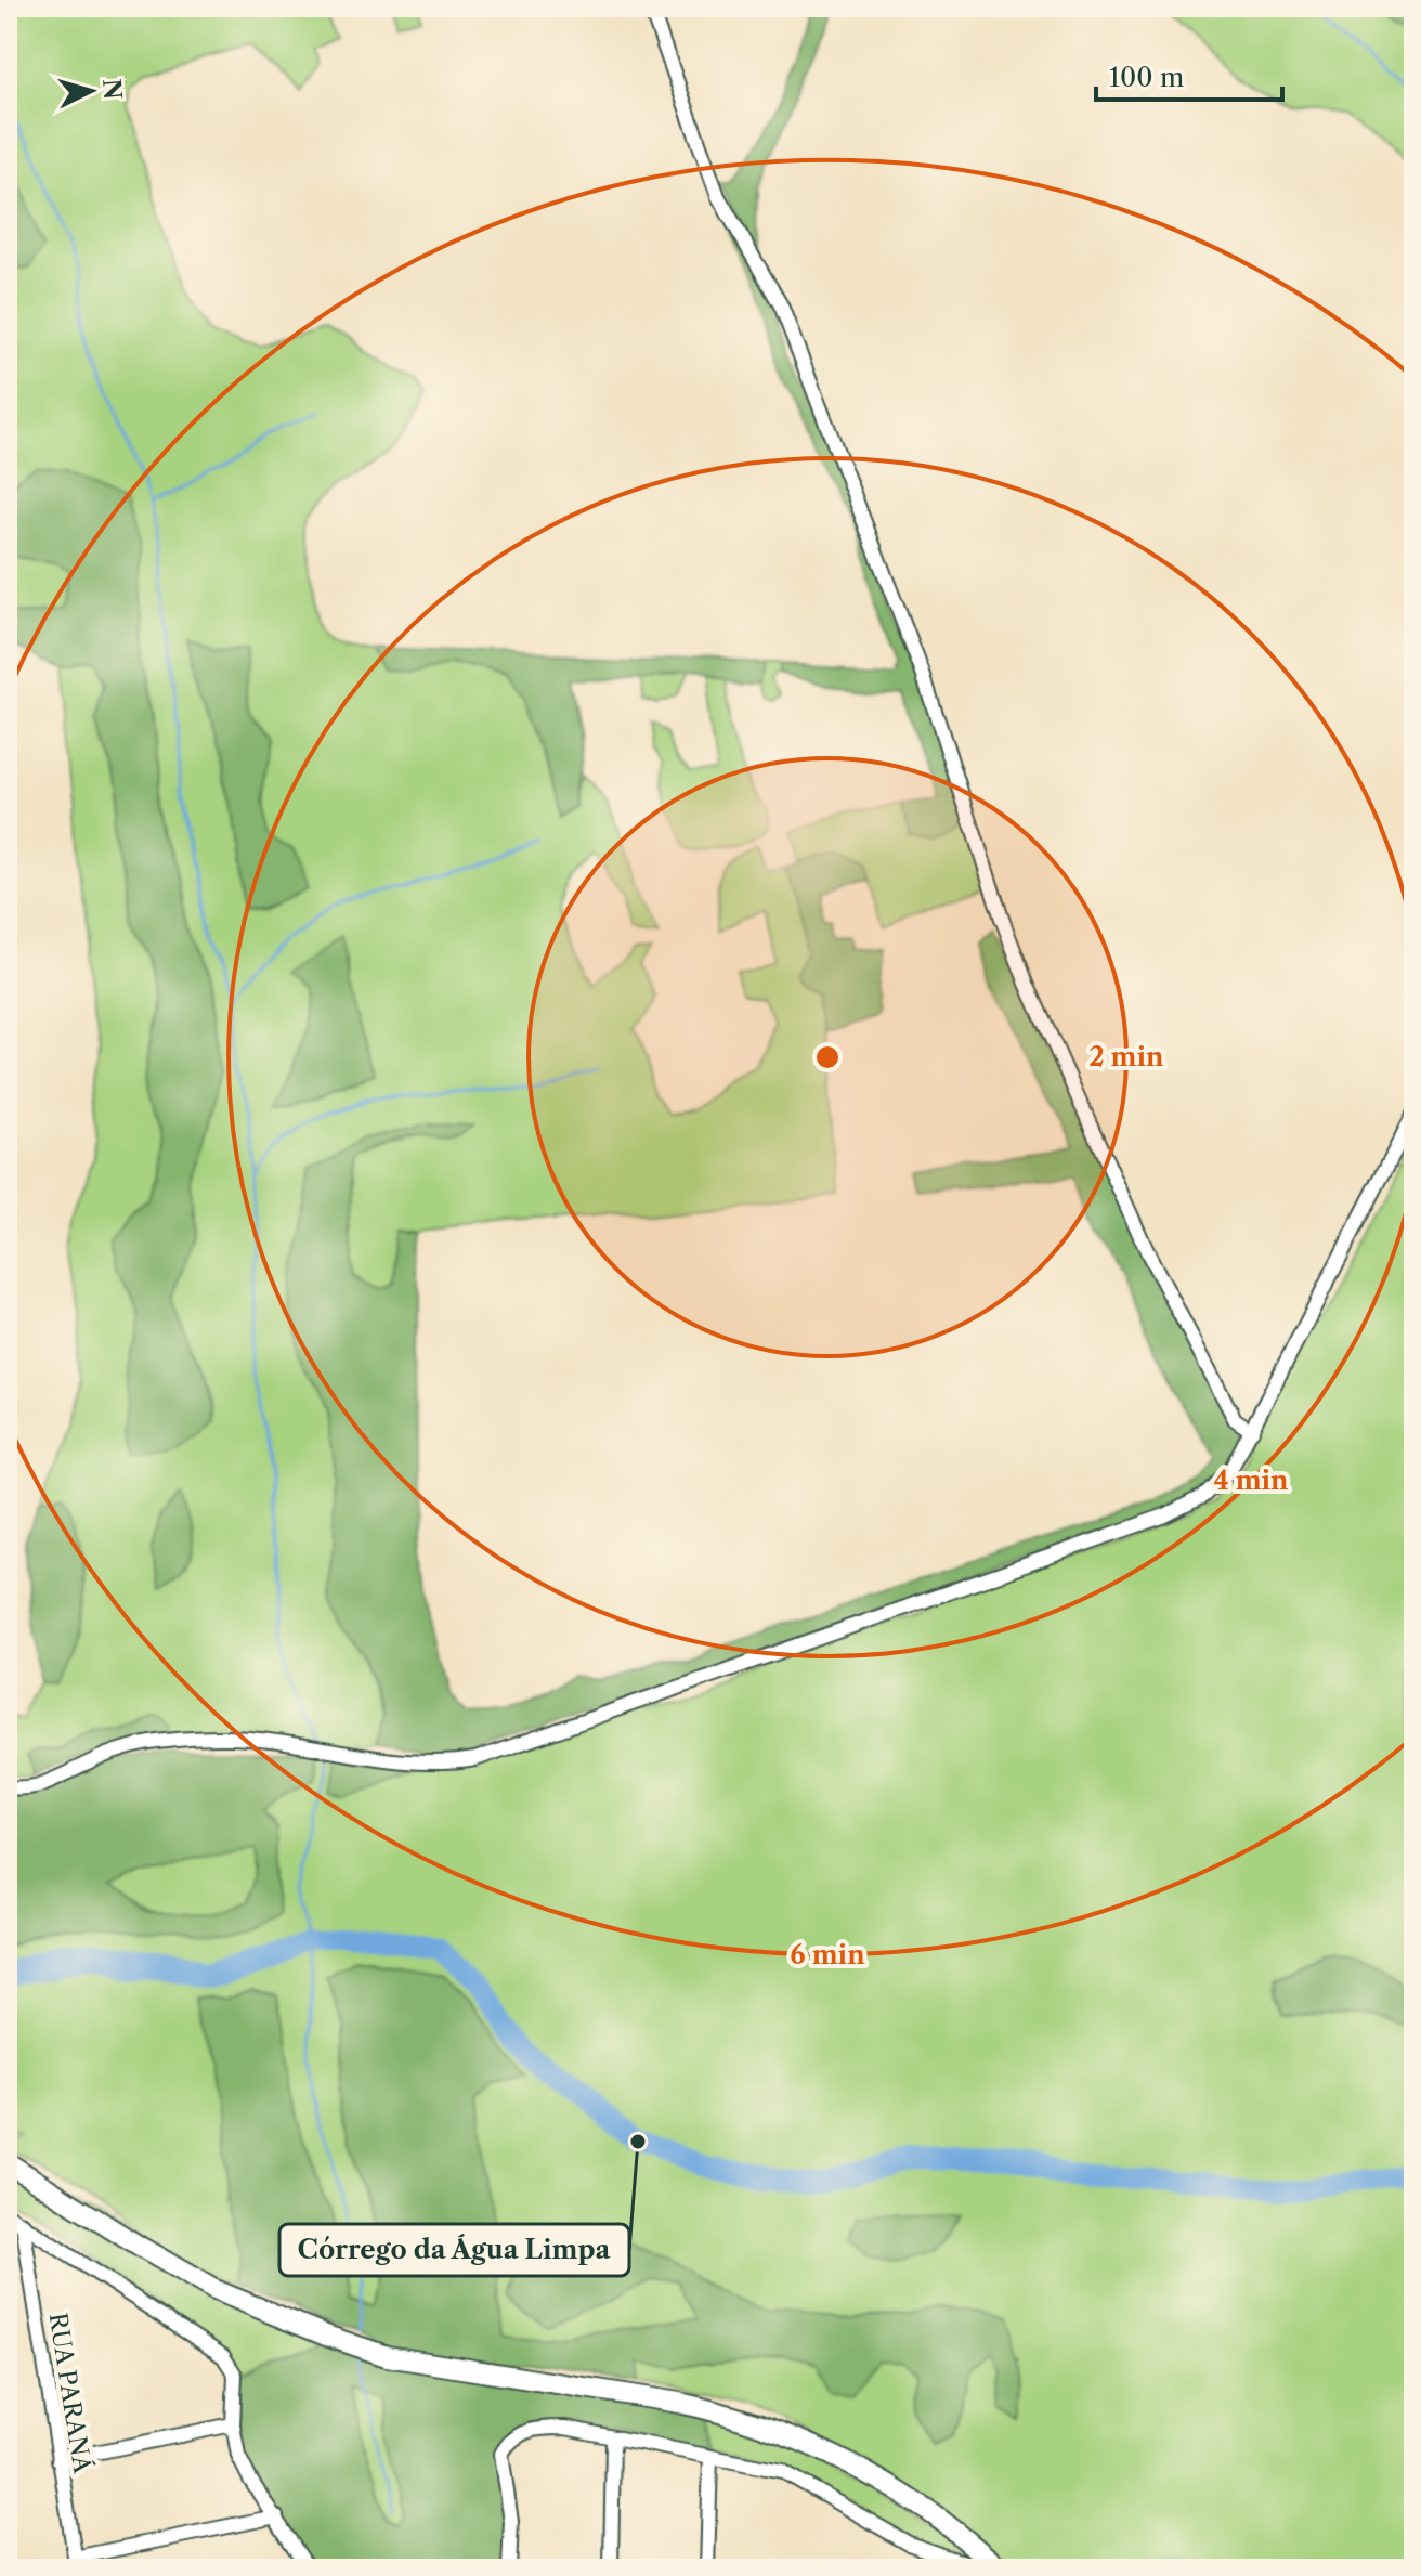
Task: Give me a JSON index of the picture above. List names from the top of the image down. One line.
{"streets":{"street":["RUA PARANÁ"]},"places":["Córrego da Água Limpa"],"scale_bar":"100 m","north":"right","rings":["2 min","4 min","6 min"]}
